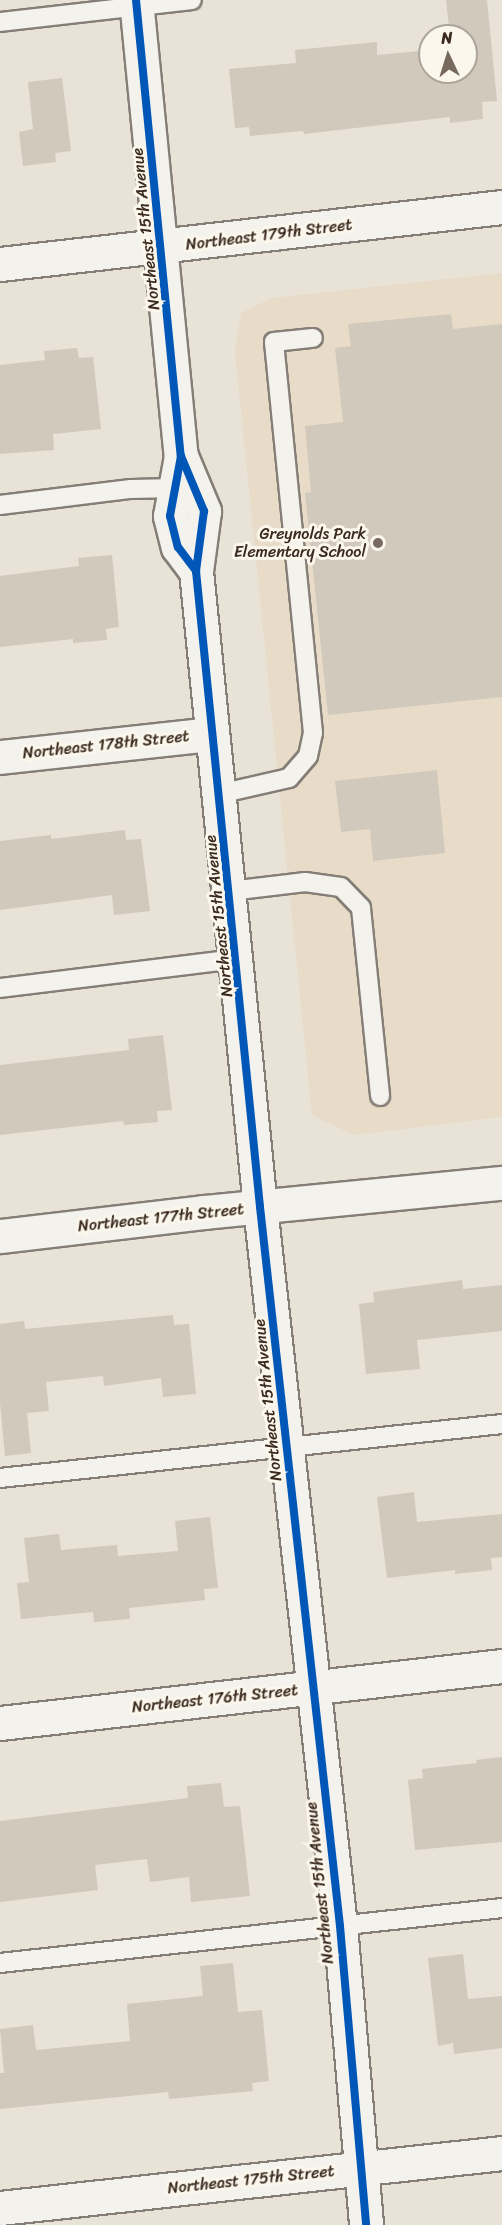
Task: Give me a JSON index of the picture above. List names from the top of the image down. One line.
{"streets":{"street":["Northeast 15th Avenue","Northeast 179th Street","Northeast 178th Street","Northeast 177th Street","Northeast 176th Street","Northeast 175th Street"]},"crossings":[["Northeast 15th Avenue","Northeast 179th Street"],["Northeast 15th Avenue","Northeast 178th Street"],["Northeast 15th Avenue","Northeast 177th Street"],["Northeast 15th Avenue","Northeast 176th Street"],["Northeast 15th Avenue","Northeast 175th Street"]],"places":["Greynolds Park Elementary School"],"north":"top"}
